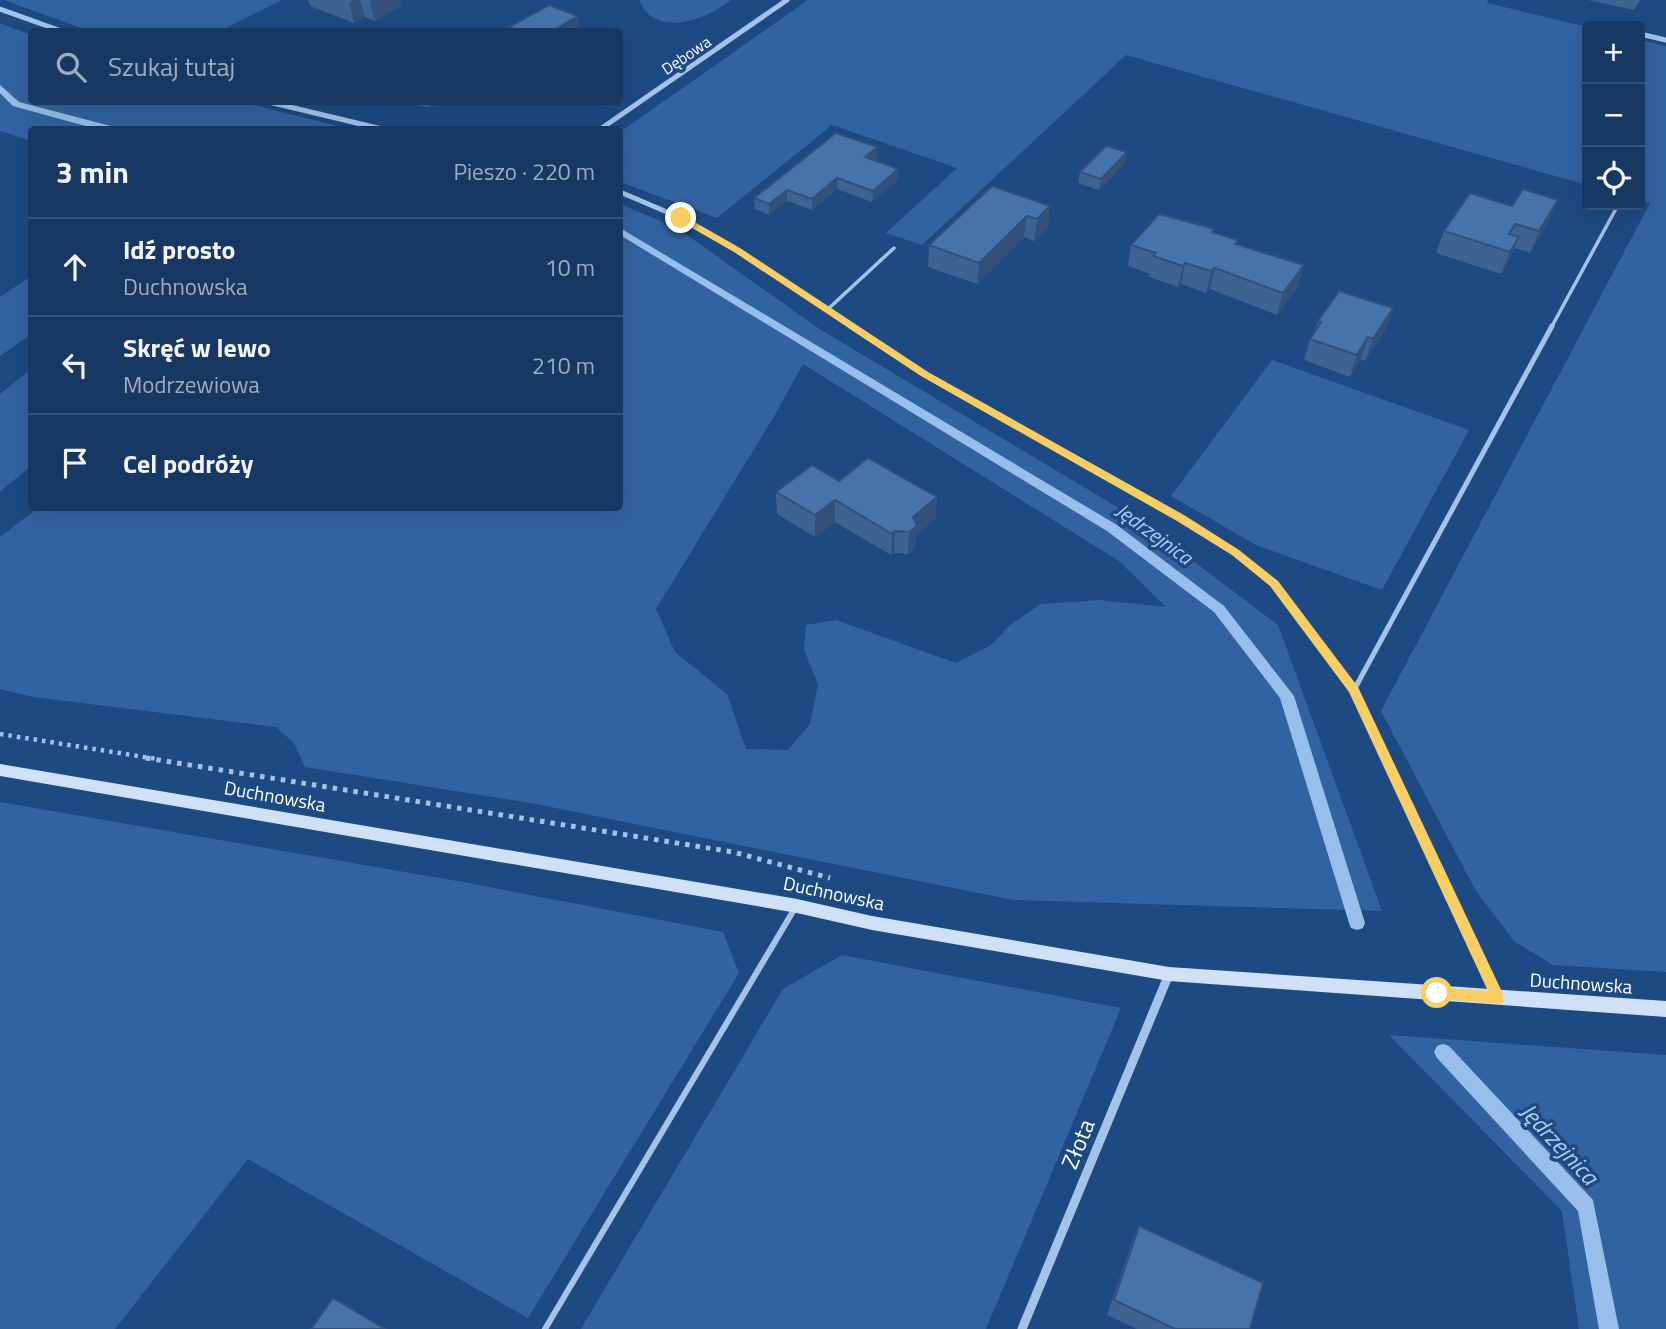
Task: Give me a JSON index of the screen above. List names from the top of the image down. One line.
{"streets":{"street":["Dębowa","Duchnowska","Złota"]},"crossings":[["Duchnowska","Złota"]],"water":["Jędrzejnica"],"page":{"map_buttons":["+","−"],"search":"Szukaj tutaj","heading":["3 min","Pieszo · 220 m"],"list":[["Idź prosto","Duchnowska","10 m"],["Skręć w lewo","Modrzewiowa","210 m"],"Cel podróży"]}}
